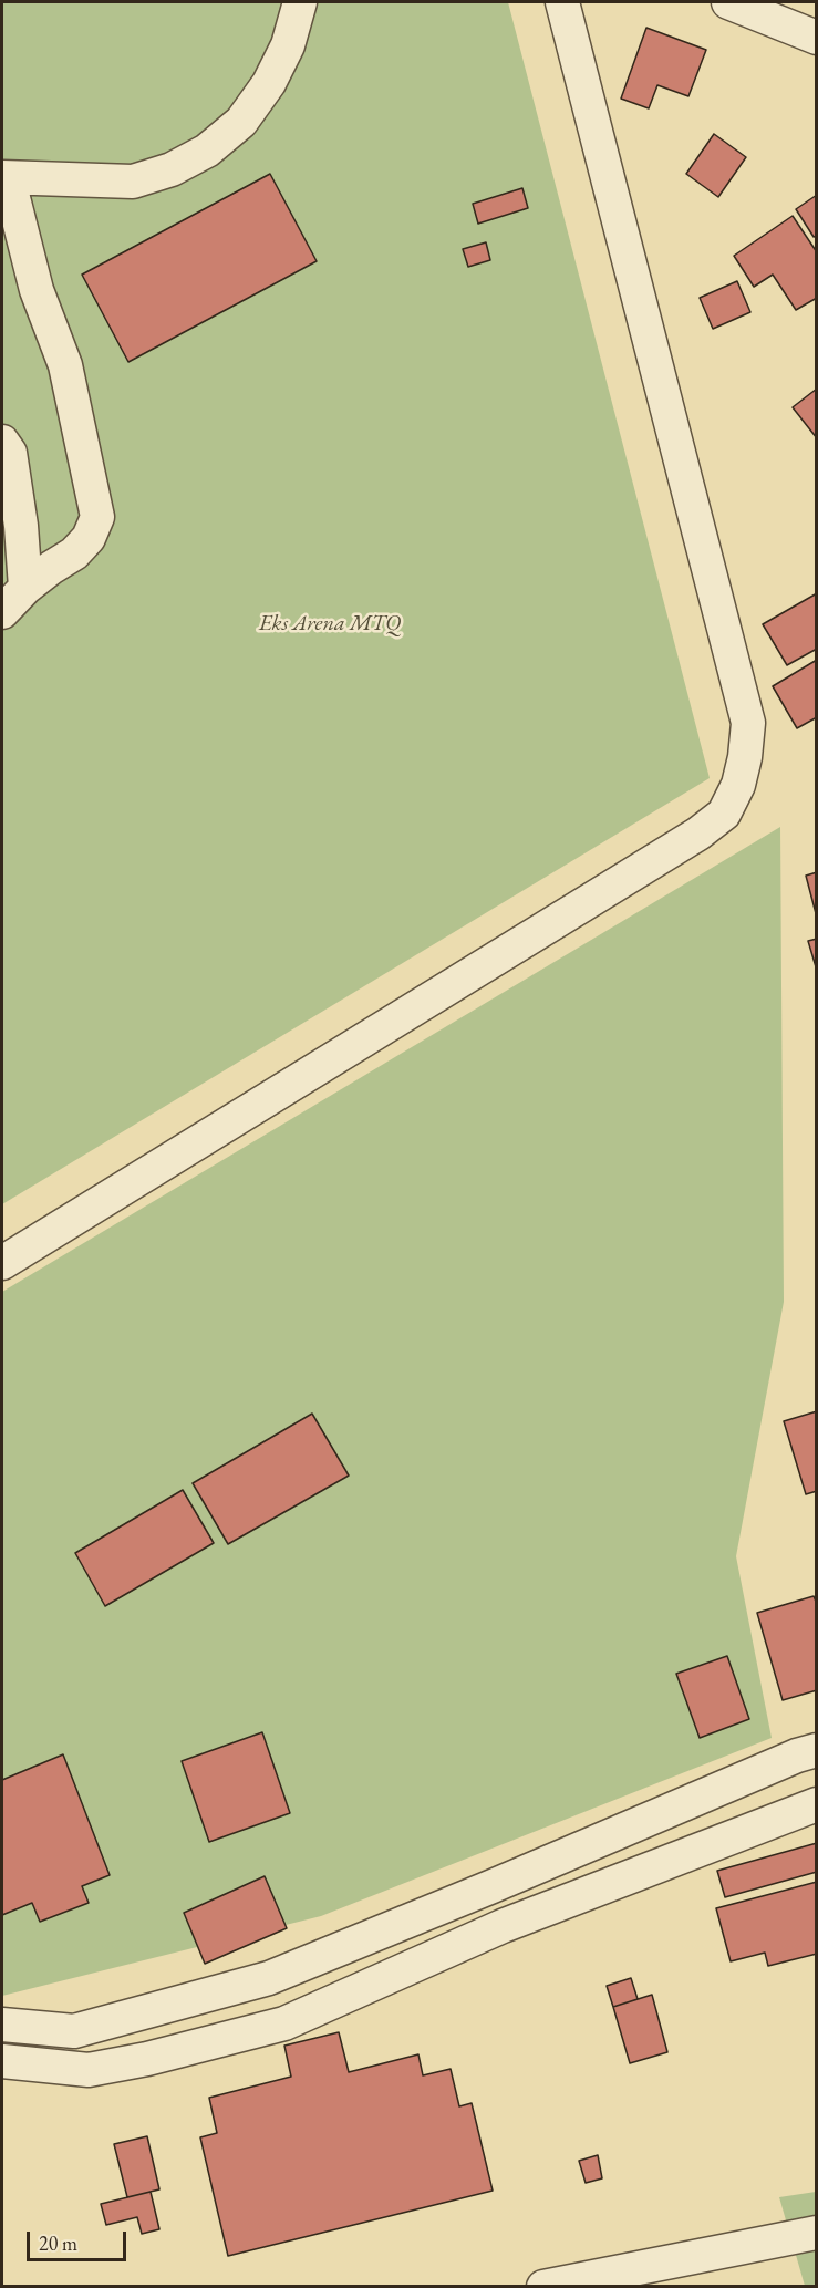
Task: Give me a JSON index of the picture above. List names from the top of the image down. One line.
{"parks":["Eks Arena MTQ"],"scale_bar":"20 m"}
